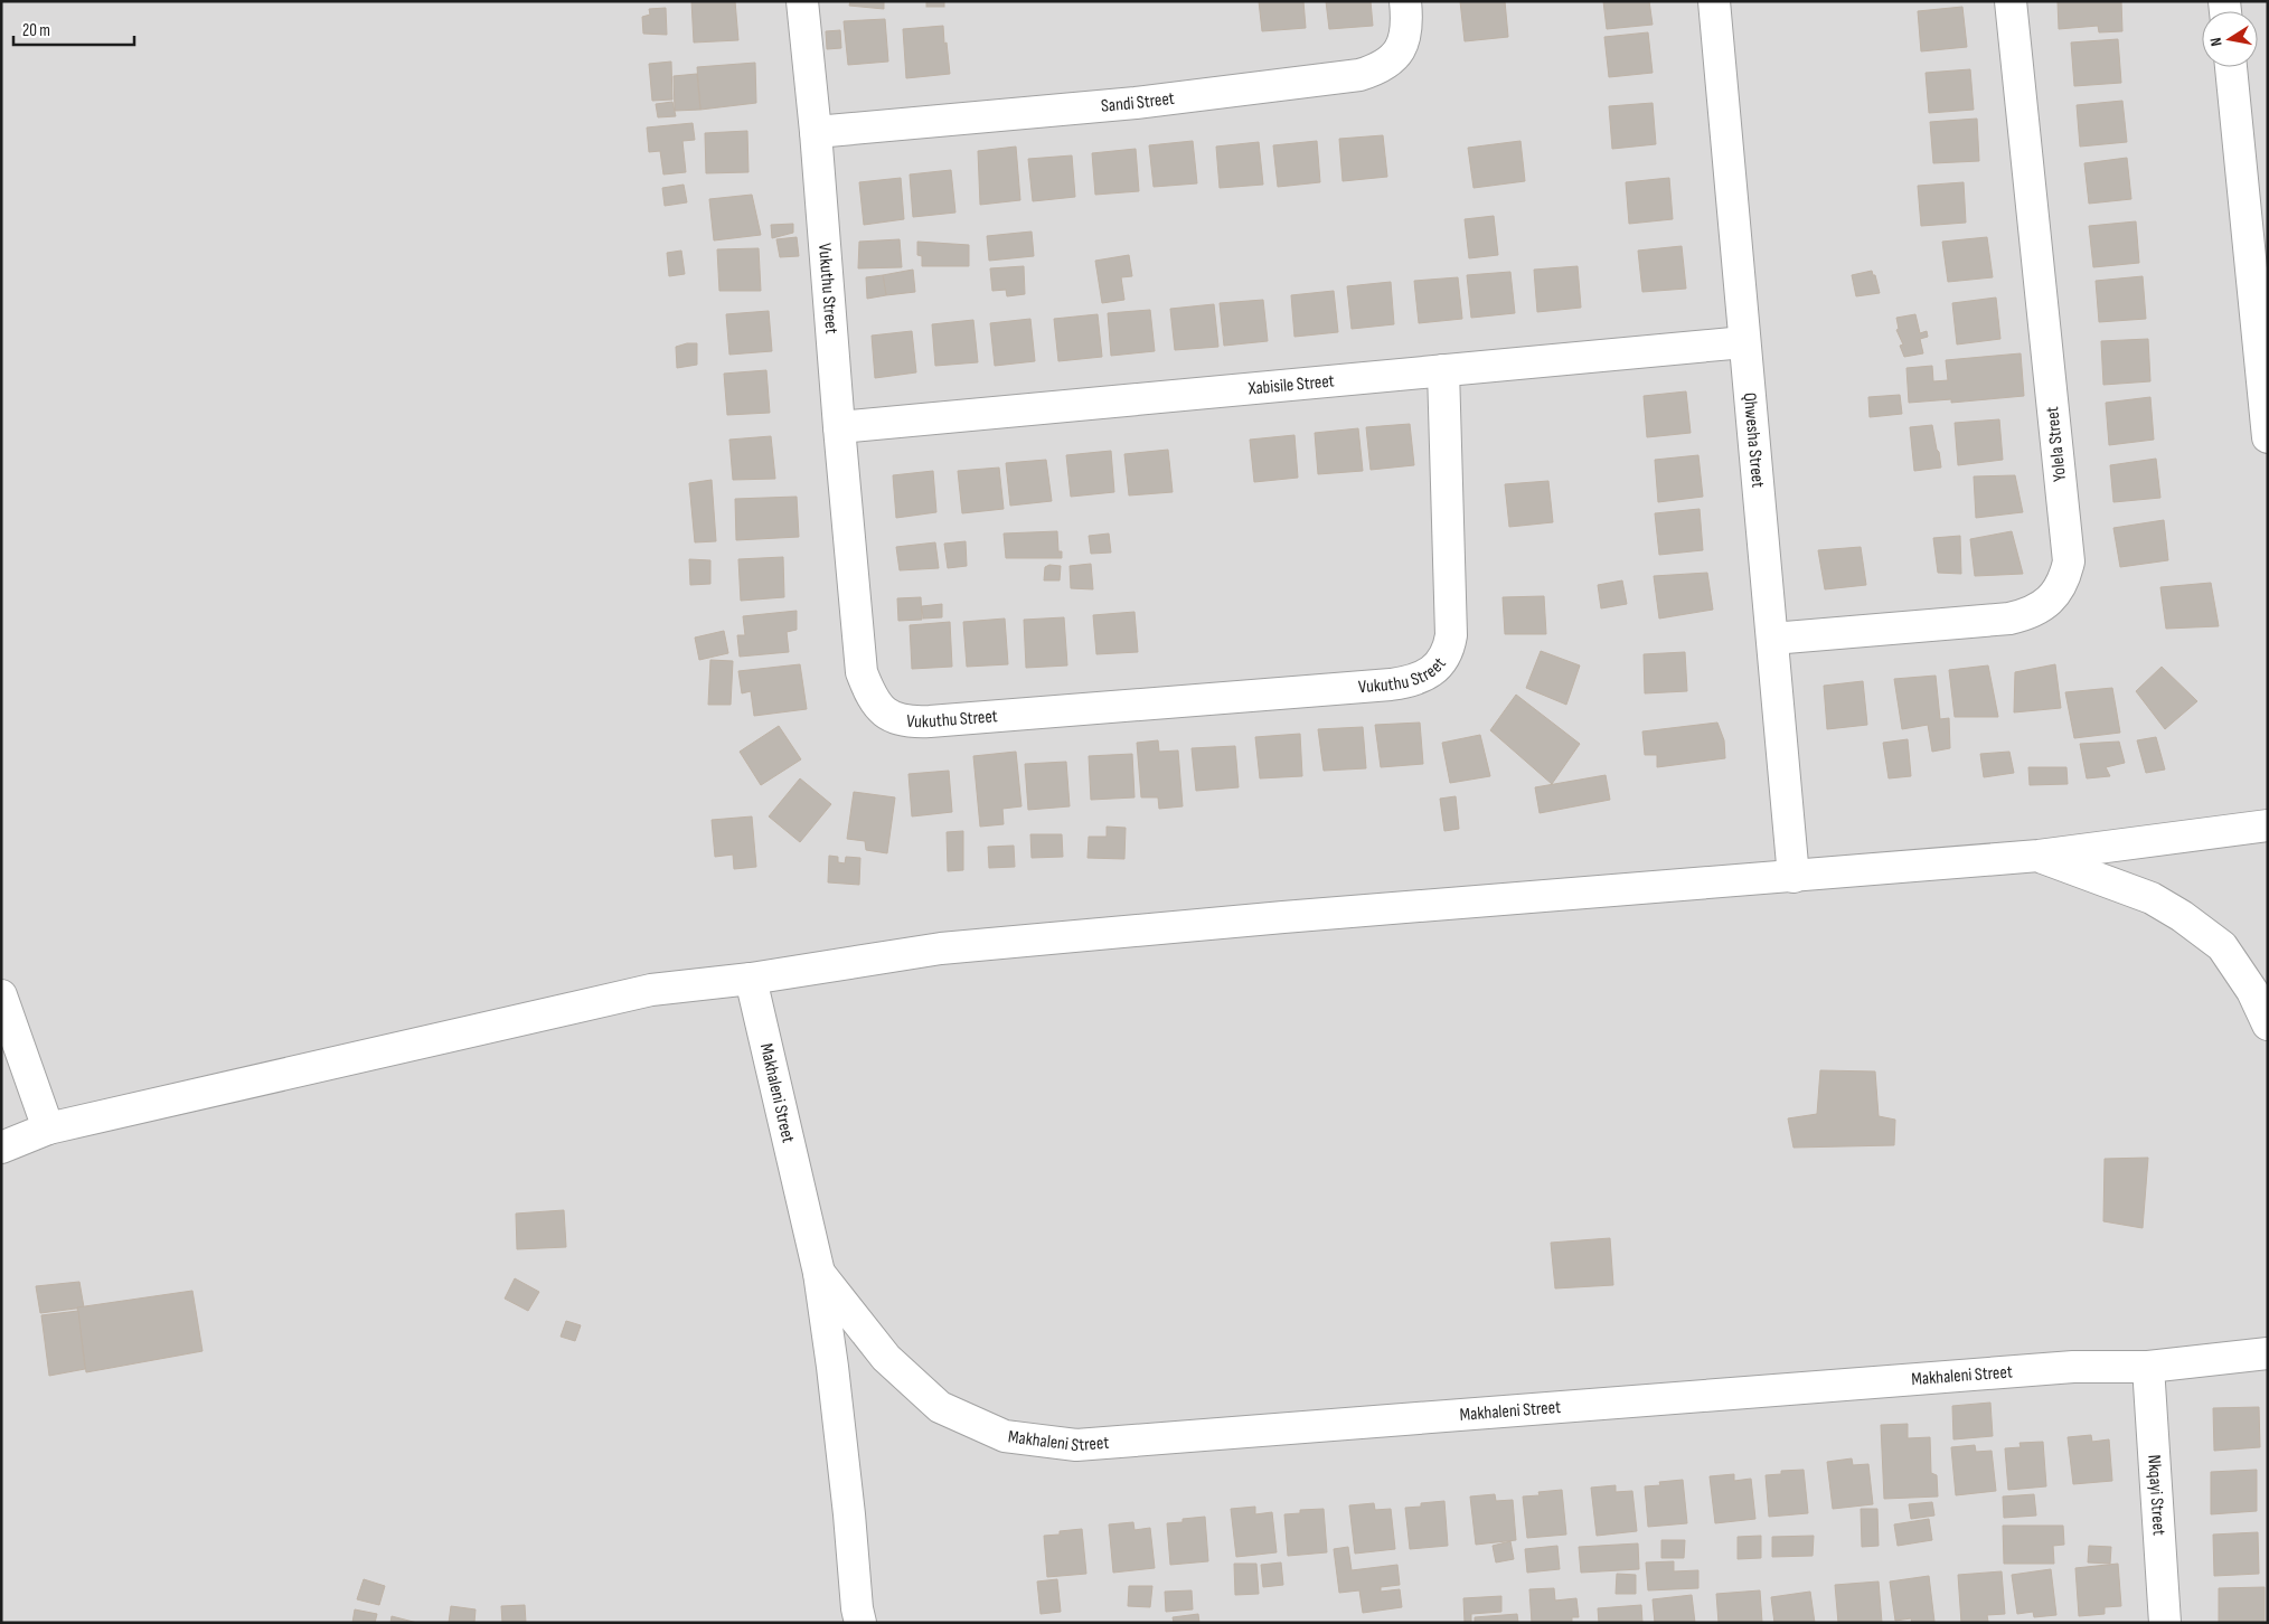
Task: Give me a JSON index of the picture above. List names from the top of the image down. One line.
{"streets":{"street":["Sandi Street","Vukuthu Street","Xabisile Street","Qhwesha Street","Yolela Street","Makhaleni Street","Nkqayi Street"]},"crossings":[["Sandi Street","Vukuthu Street"],["Vukuthu Street","Xabisile Street"],["Xabisile Street","Qhwesha Street"],["Qhwesha Street","Yolela Street"],["Makhaleni Street","Nkqayi Street"]],"scale_bar":"20 m","north":"left"}
